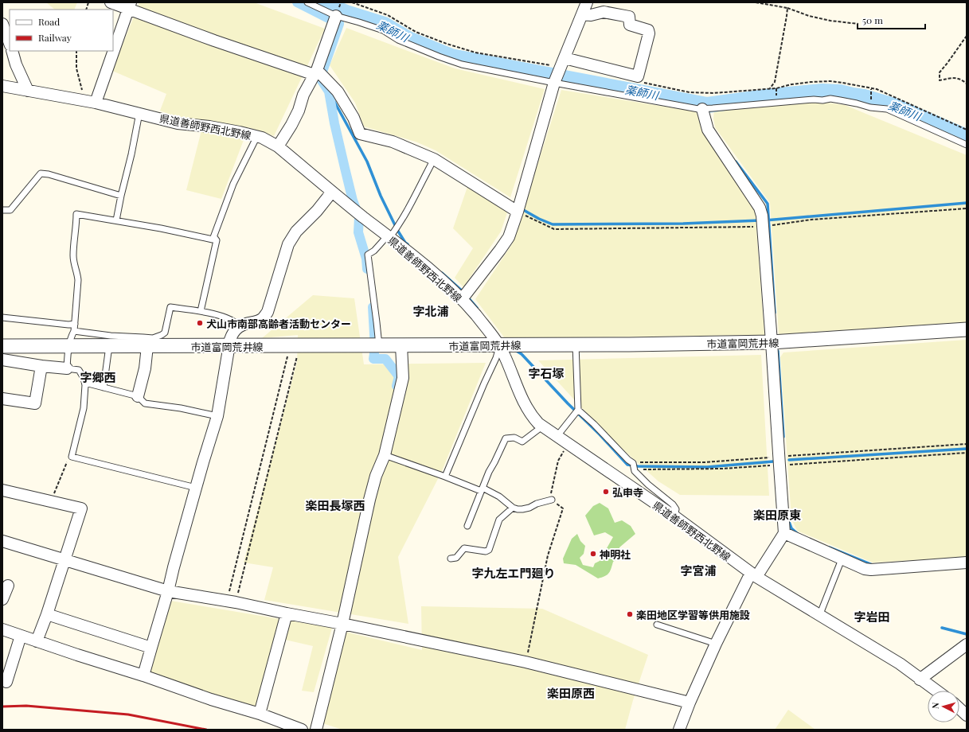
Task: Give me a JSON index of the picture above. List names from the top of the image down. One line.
{"streets":{"street":["県道善師野西北野線","市道富岡荒井線"]},"crossings":[["県道善師野西北野線","市道富岡荒井線"]],"districts":["字北浦","字石塚","字郷西","楽田長塚西","楽田原東","字宮浦","字九左エ門廻り","字岩田","楽田原西"],"water":["薬師川"],"places":["犬山市南部高齢者活動センター","弘申寺","神明社","楽田地区学習等供用施設"],"legend":["Road","Railway"],"scale_bar":"50 m","north":"left"}
